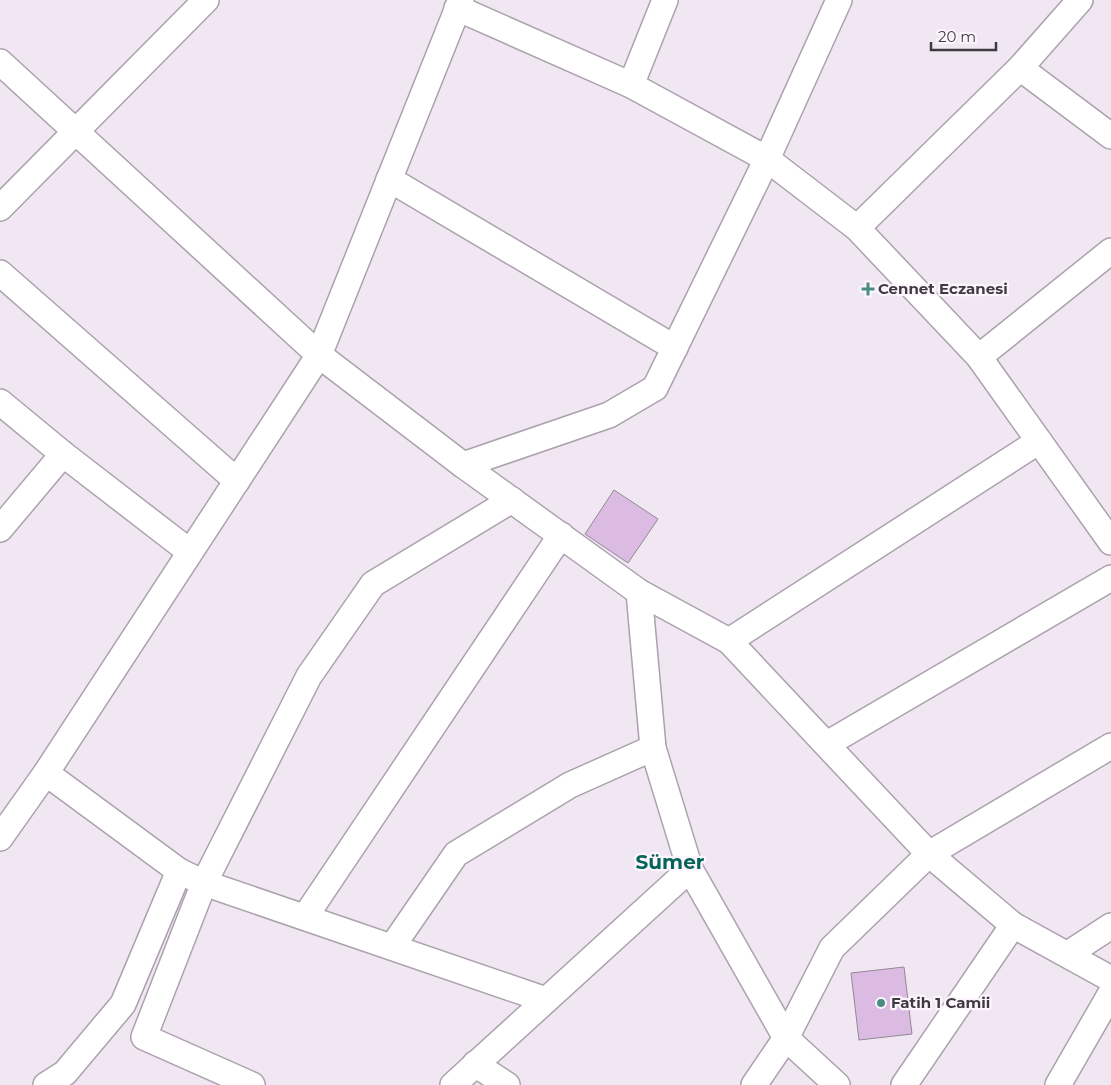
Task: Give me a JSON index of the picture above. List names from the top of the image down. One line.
{"districts":["Sümer"],"places":{"health":["Cennet Eczanesi"],"other":["Fatih 1 Camii"]},"scale_bar":"20 m"}
